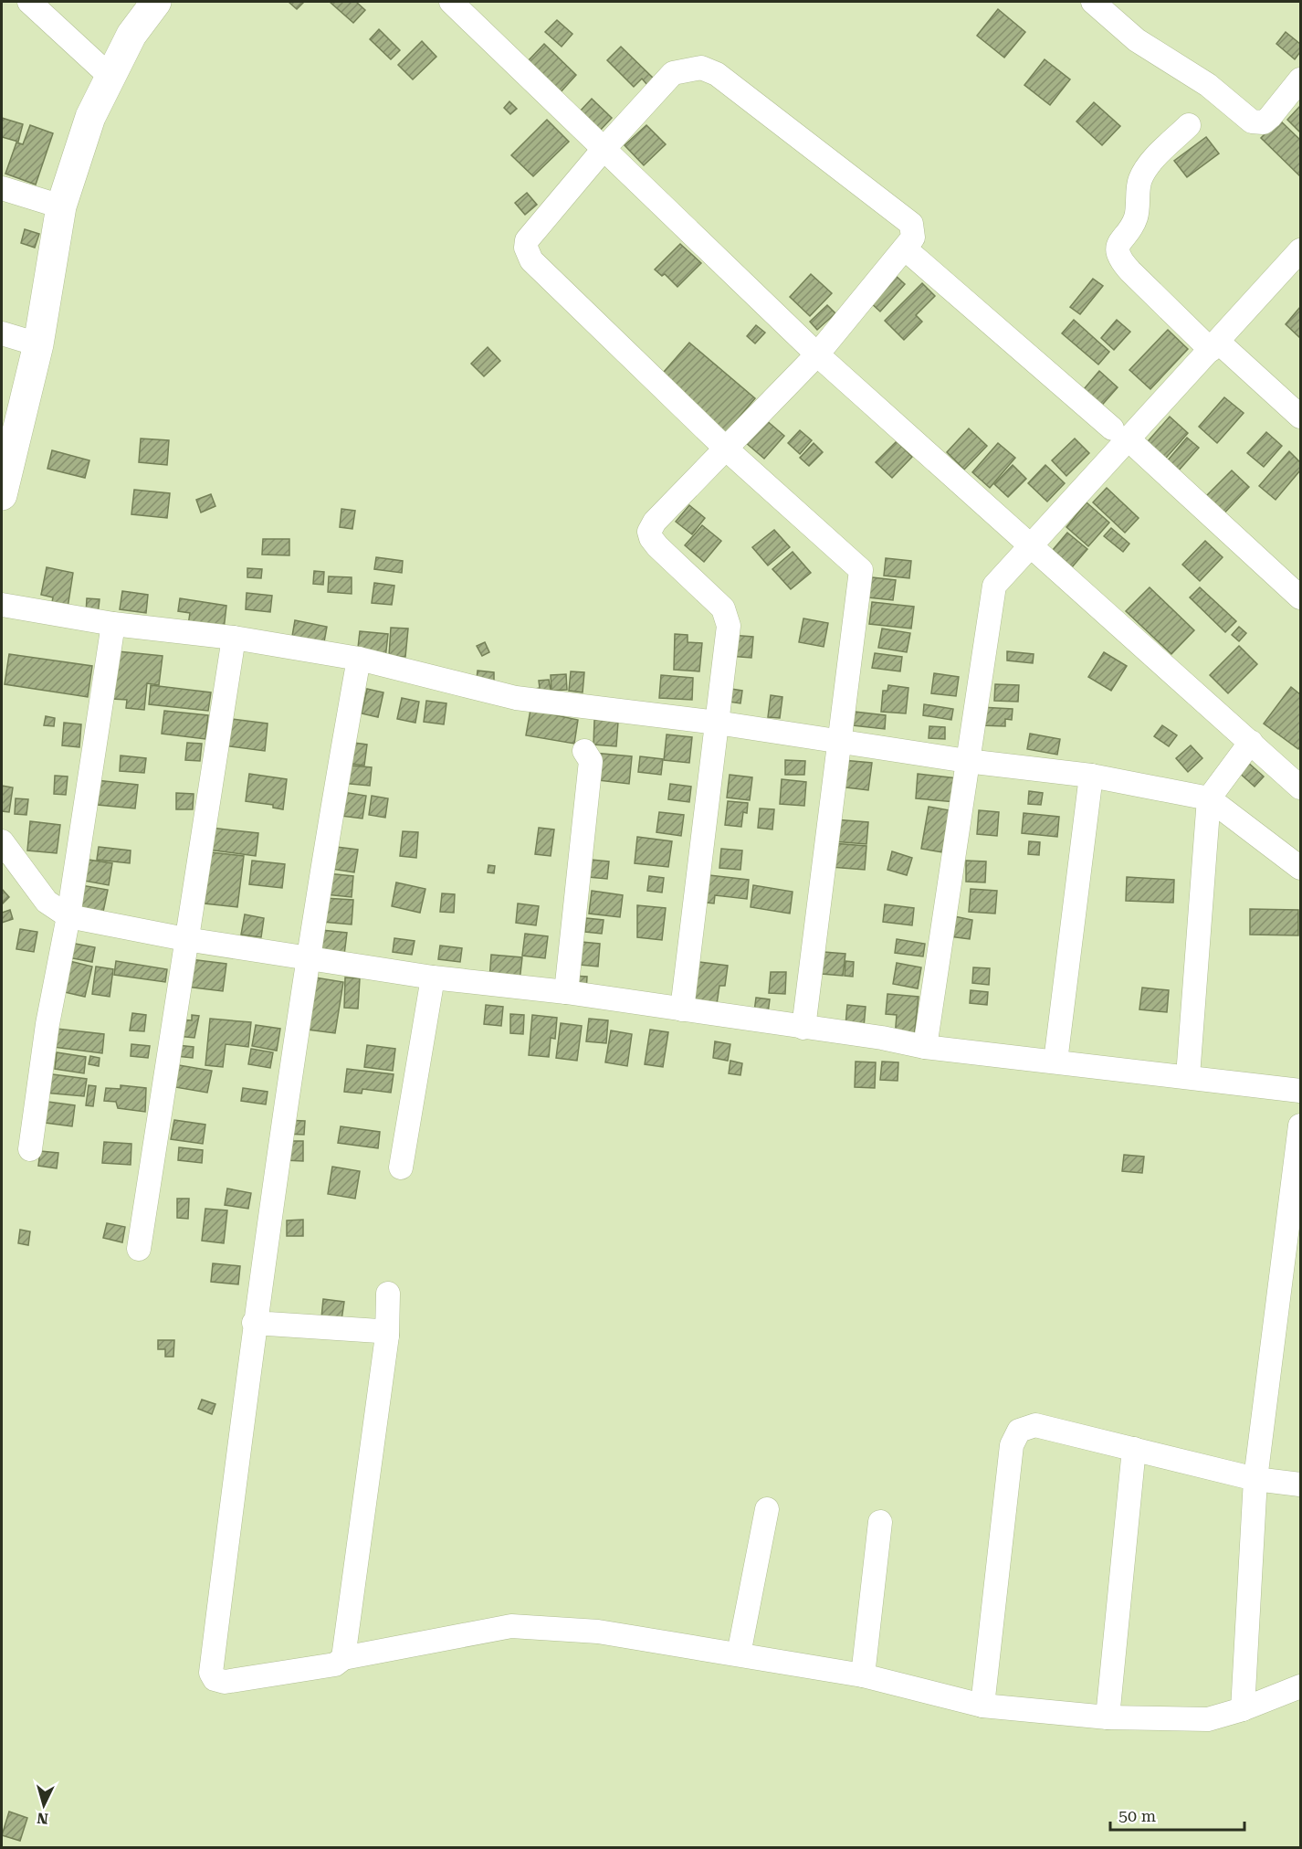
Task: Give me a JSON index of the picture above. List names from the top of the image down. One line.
{"scale_bar":"50 m","north":"bottom"}
